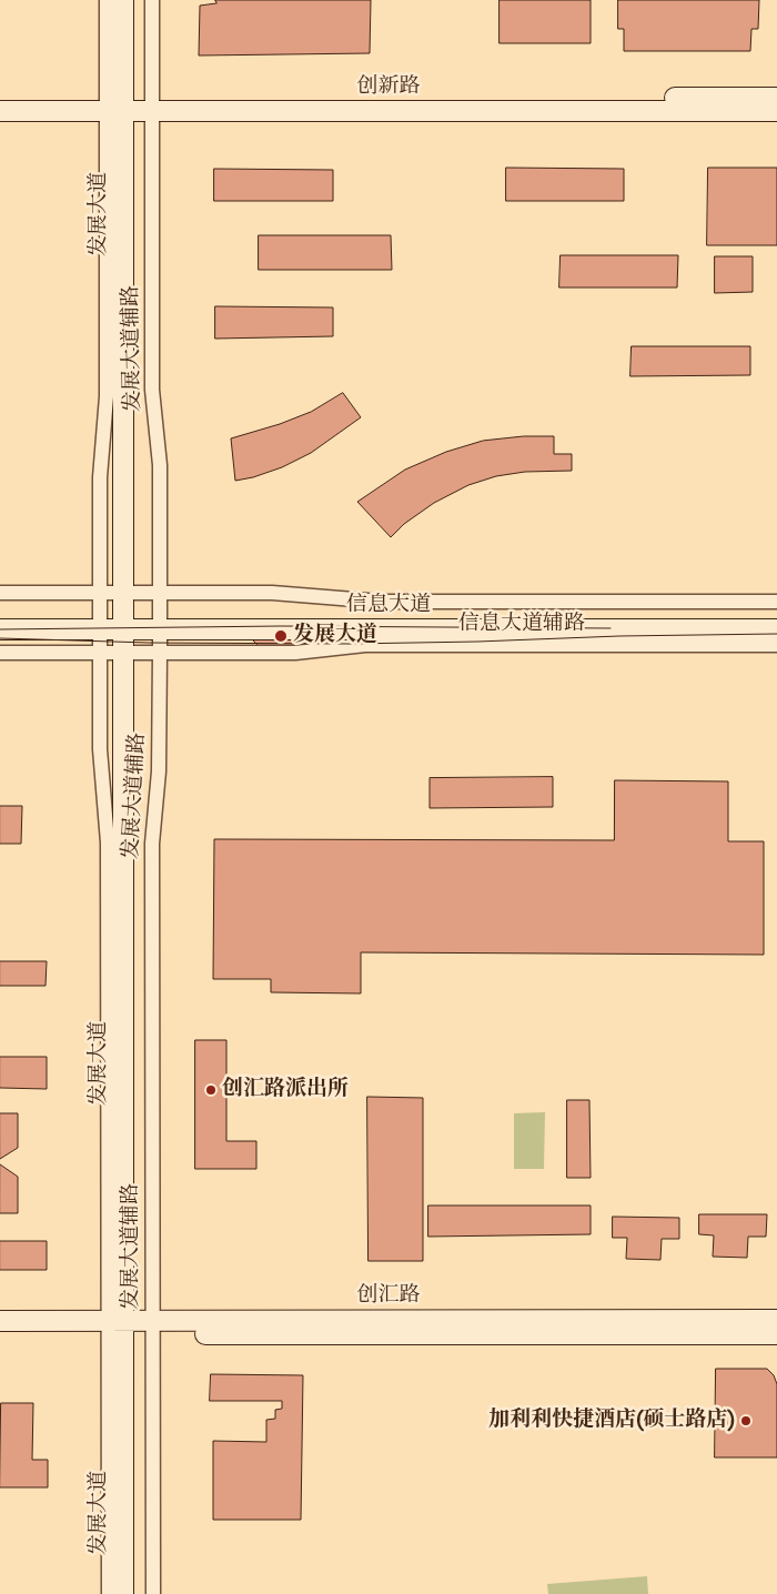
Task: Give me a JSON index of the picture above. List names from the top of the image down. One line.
{"streets":{"street":["创新路","发展大道","发展大道辅路","信息大道","信息大道辅路","创汇路"]},"crossings":[["创新路","发展大道"],["创新路","发展大道辅路"],["发展大道","发展大道辅路"],["发展大道","信息大道"],["发展大道","信息大道辅路"],["发展大道","创汇路"],["发展大道辅路","信息大道"],["发展大道辅路","信息大道辅路"],["发展大道辅路","创汇路"]],"places":["发展大道","创汇路派出所","加利利快捷酒店(硕士路店)"]}
